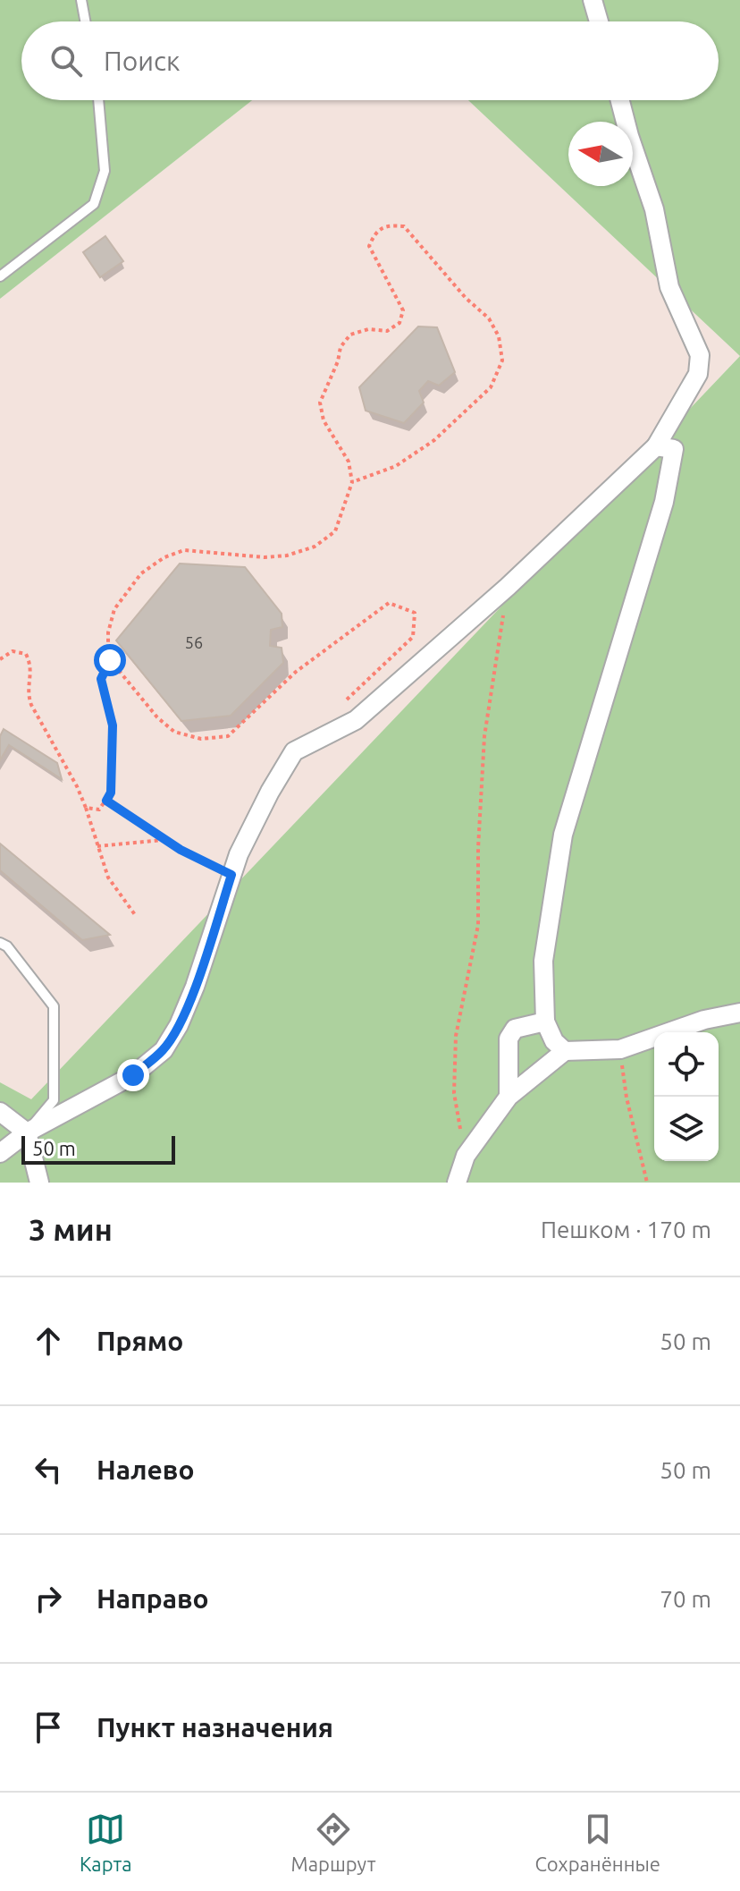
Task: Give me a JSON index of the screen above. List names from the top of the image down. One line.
{"house_numbers":["56"],"scale_bar":"50 m","north":"left","page":{"search":"Поиск","scale":"50 m","heading":["3 мин","Пешком · 170 m"],"list":[["Прямо","50 m"],["Налево","50 m"],["Направо","70 m"],"Пункт назначения"],"nav":["Карта","Маршрут","Сохранённые"]}}
